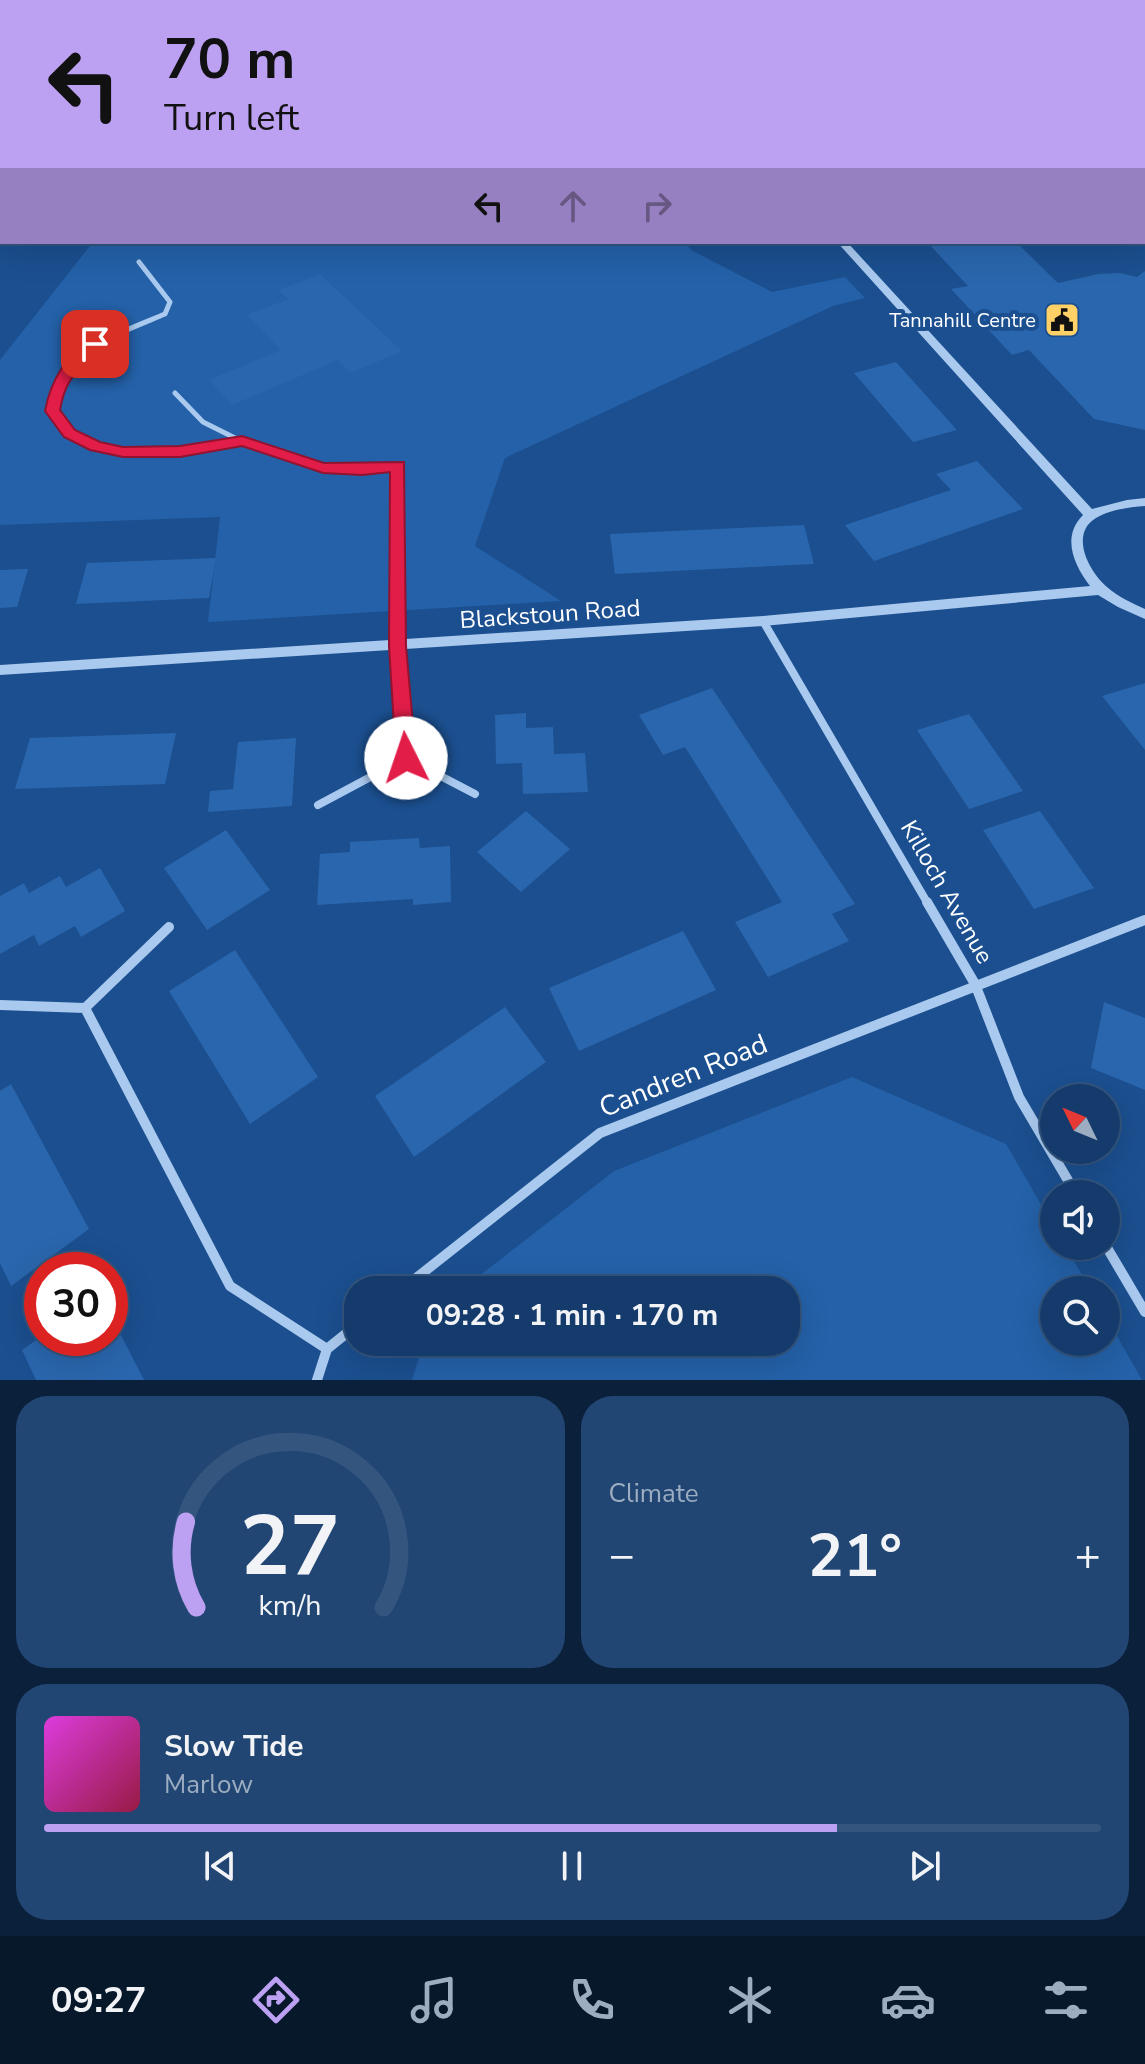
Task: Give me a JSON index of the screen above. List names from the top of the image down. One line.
{"streets":{"street":["Blackstoun Road","Killoch Avenue","Candren Road"]},"crossings":[["Blackstoun Road","Killoch Avenue"],["Killoch Avenue","Candren Road"]],"places":{"public building":["Tannahill Centre"]},"north":"top left","page":{"turn":["70 m","Turn left"],"limit":"30","trip":"09:28 · 1 min · 170 m","tile":"Climate","heat":["−","21°","+"],"song":["Slow Tide","Marlow"],"tabs":"09:27","gauge":["27","km/h"]}}
